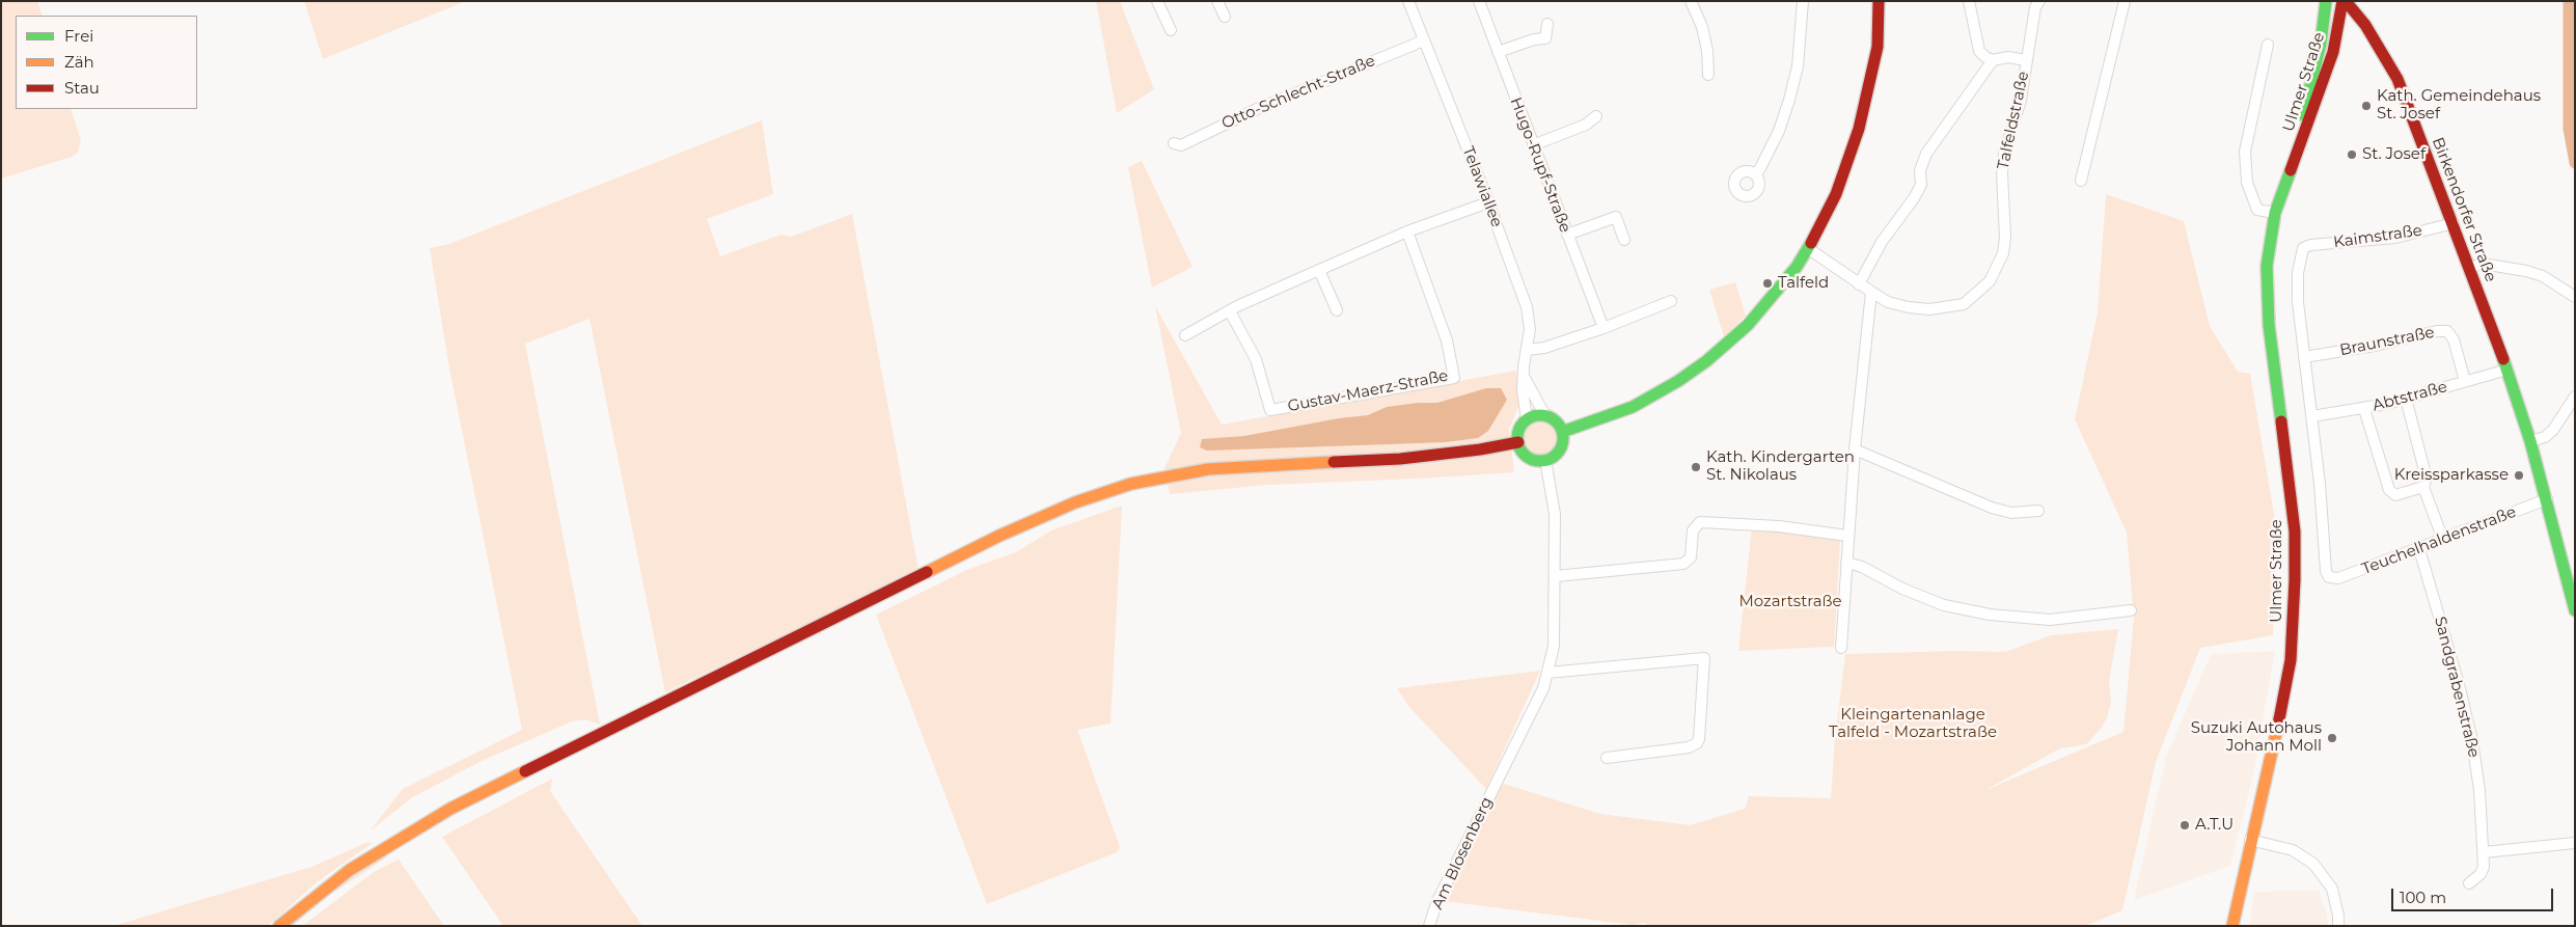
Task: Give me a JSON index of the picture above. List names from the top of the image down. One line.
{"streets":{"main road":["Ulmer Straße","Birkendorfer Straße"],"street":["Otto-Schlecht-Straße","Talfeldstraße","Hugo-Rupf-Straße","Telawiallee","Kaimstraße","Braunstraße","Gustav-Maerz-Straße","Abtstraße","Teuchelhaldenstraße","Sandgrabenstraße","Am Blosenberg"]},"crossings":[["Ulmer Straße","Birkendorfer Straße"],["Otto-Schlecht-Straße","Telawiallee"],["Telawiallee","Am Blosenberg"],["Birkendorfer Straße","Kaimstraße"],["Birkendorfer Straße","Abtstraße"],["Birkendorfer Straße","Teuchelhaldenstraße"],["Kaimstraße","Braunstraße"],["Braunstraße","Abtstraße"],["Abtstraße","Teuchelhaldenstraße"],["Teuchelhaldenstraße","Sandgrabenstraße"]],"parks":["Mozartstraße","Kleingartenanlage Talfeld - Mozartstraße"],"places":["Kath. Gemeindehaus St. Josef","St. Josef","Talfeld","Kath. Kindergarten St. Nikolaus","Kreissparkasse","Suzuki Autohaus Johann Moll","A.T.U"],"legend":["Frei","Zäh","Stau"],"scale_bar":"100 m"}
